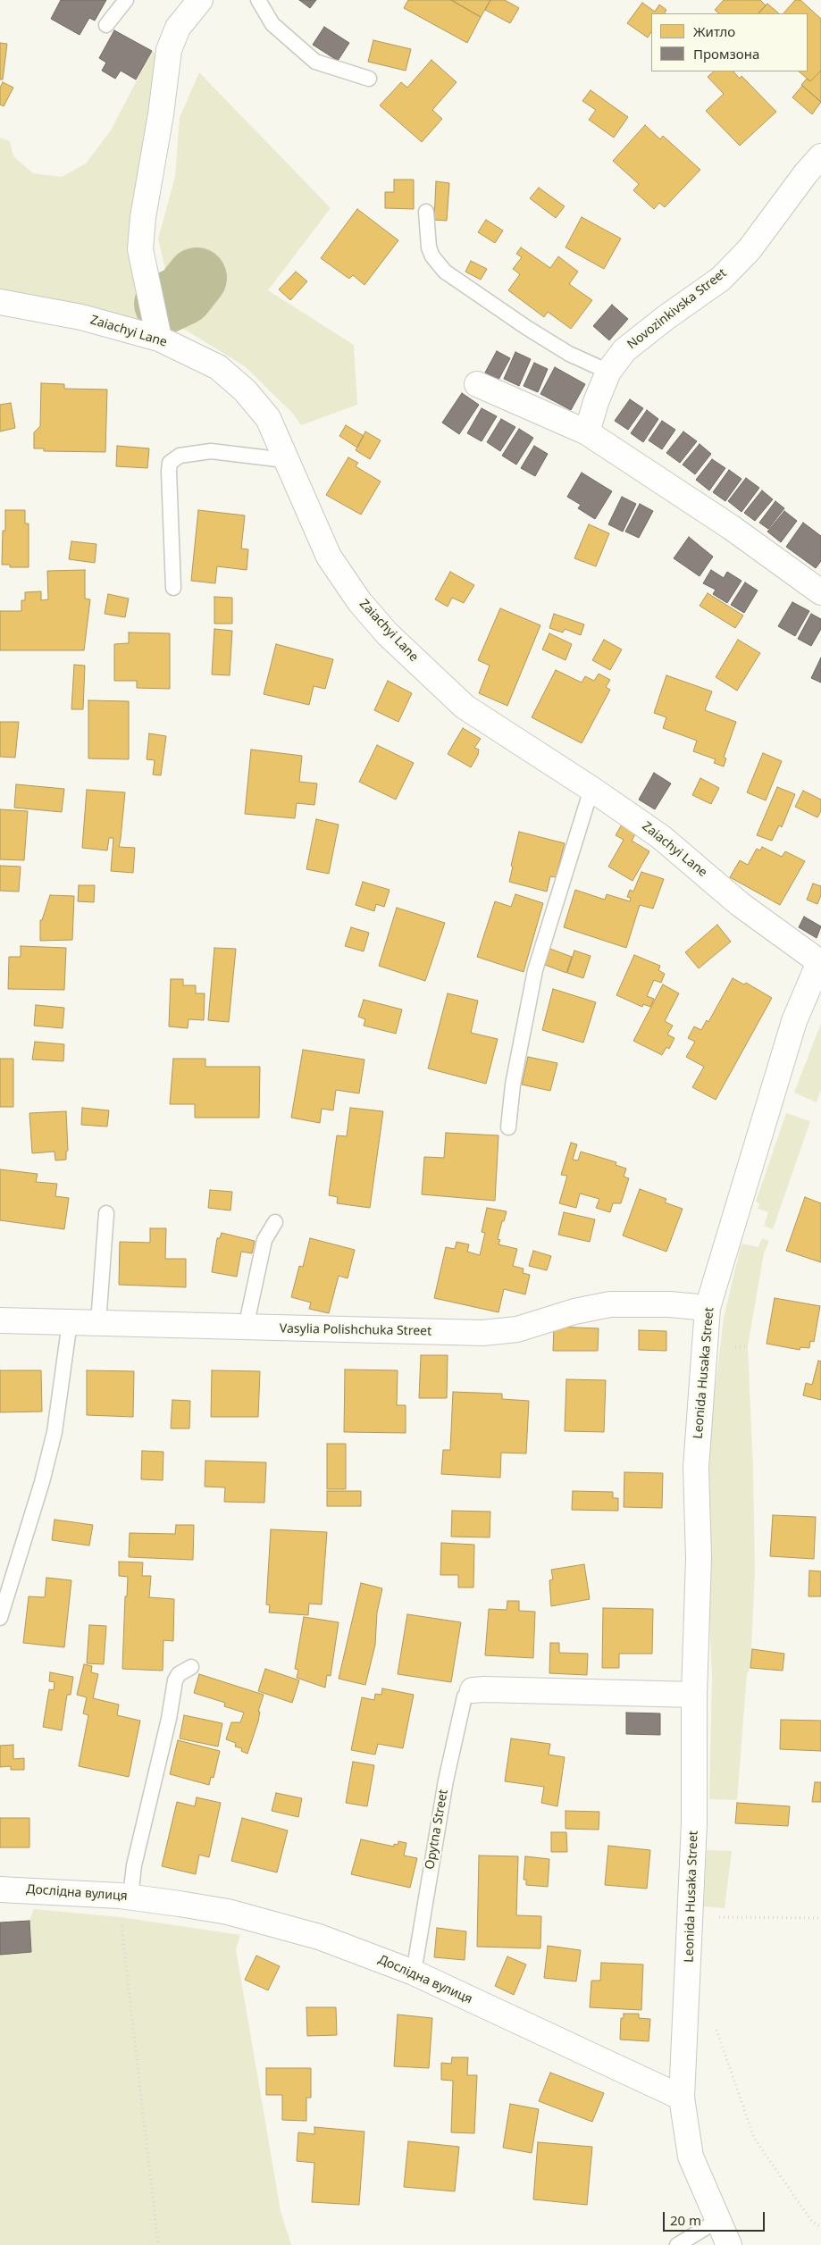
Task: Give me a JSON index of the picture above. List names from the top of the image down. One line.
{"streets":{"street":["Novozinkivska Street","Zaiachyi Lane","Vasylia Polishchuka Street","Leonida Husaka Street","Дослідна вулиця"],"lane":["Opytna Street"]},"crossings":[["Zaiachyi Lane","Leonida Husaka Street"],["Vasylia Polishchuka Street","Leonida Husaka Street"],["Leonida Husaka Street","Дослідна вулиця"],["Opytna Street","Дослідна вулиця"]],"legend":["Житло","Промзона"],"scale_bar":"20 m"}
